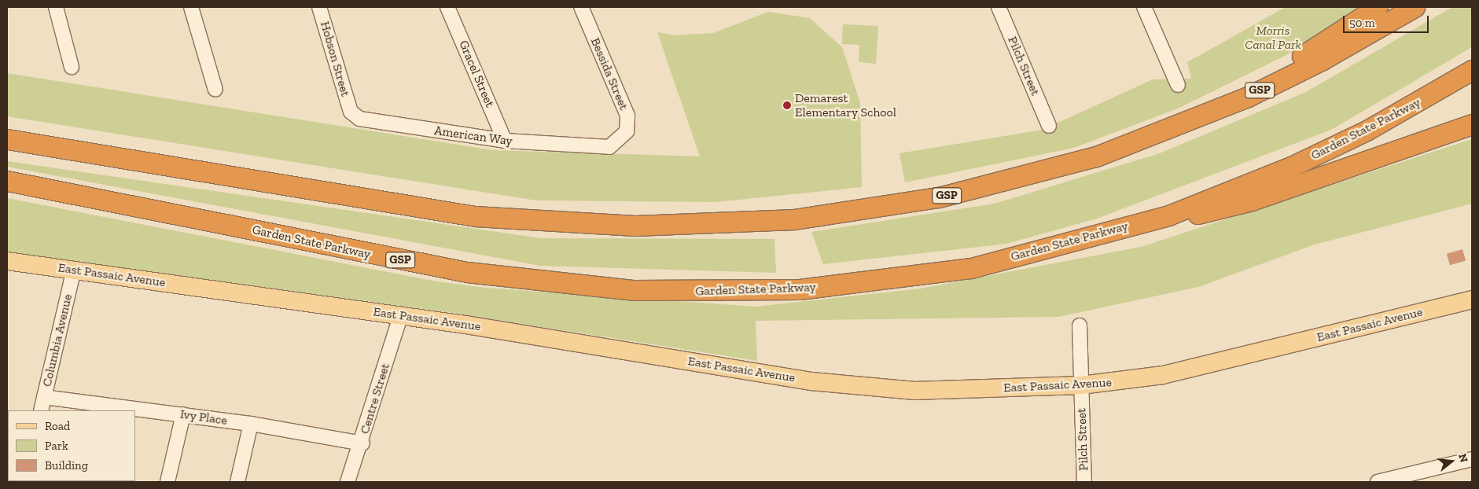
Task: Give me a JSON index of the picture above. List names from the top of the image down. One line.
{"streets":{"highway":["GSP","Garden State Parkway"],"main road":["East Passaic Avenue"],"street":["Hobson Street","Pilch Street","Gracel Street","Bessida Street","American Way","Columbia Avenue","Centre Street","Ivy Place"]},"crossings":[["Hobson Street","American Way"],["Pilch Street","East Passaic Avenue"],["Gracel Street","American Way"],["Bessida Street","American Way"],["East Passaic Avenue","Columbia Avenue"],["East Passaic Avenue","Centre Street"],["Columbia Avenue","Ivy Place"],["Centre Street","Ivy Place"]],"parks":["Morris Canal Park"],"places":["Demarest Elementary School"],"legend":["Road","Park","Building"],"scale_bar":"50 m","north":"right"}
